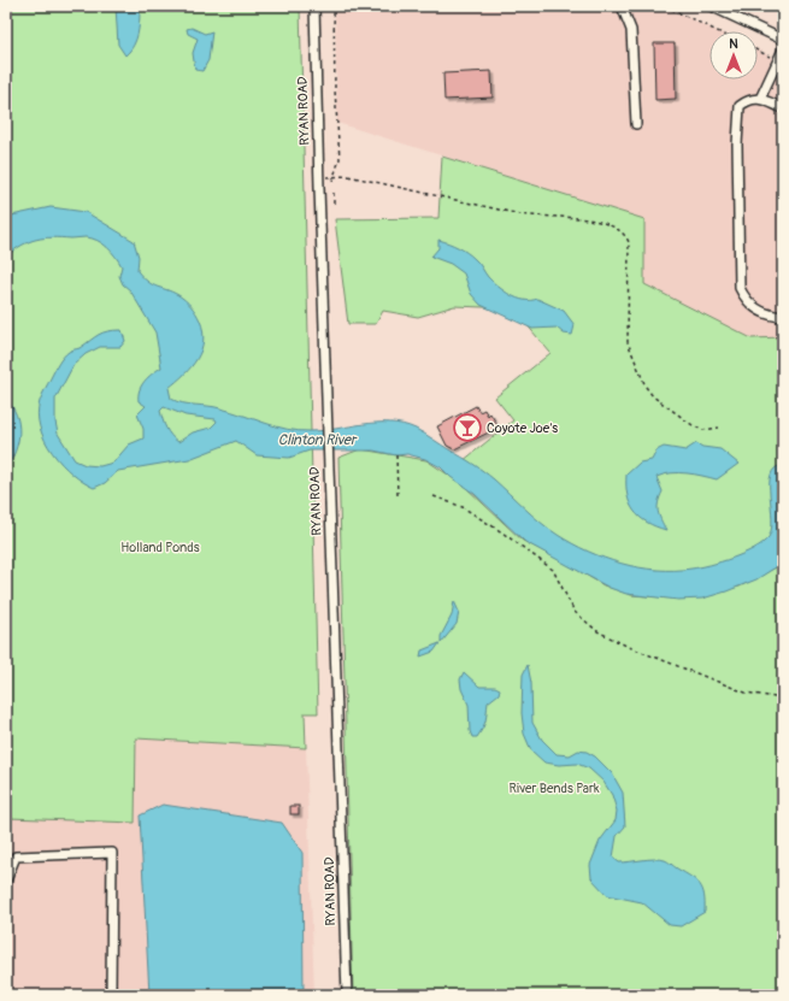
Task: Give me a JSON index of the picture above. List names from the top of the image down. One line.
{"streets":{"street":["RYAN ROAD"]},"water":["Clinton River"],"parks":["Holland Ponds","River Bends Park"],"places":{"bar":["Coyote Joe's"]},"north":"top"}
